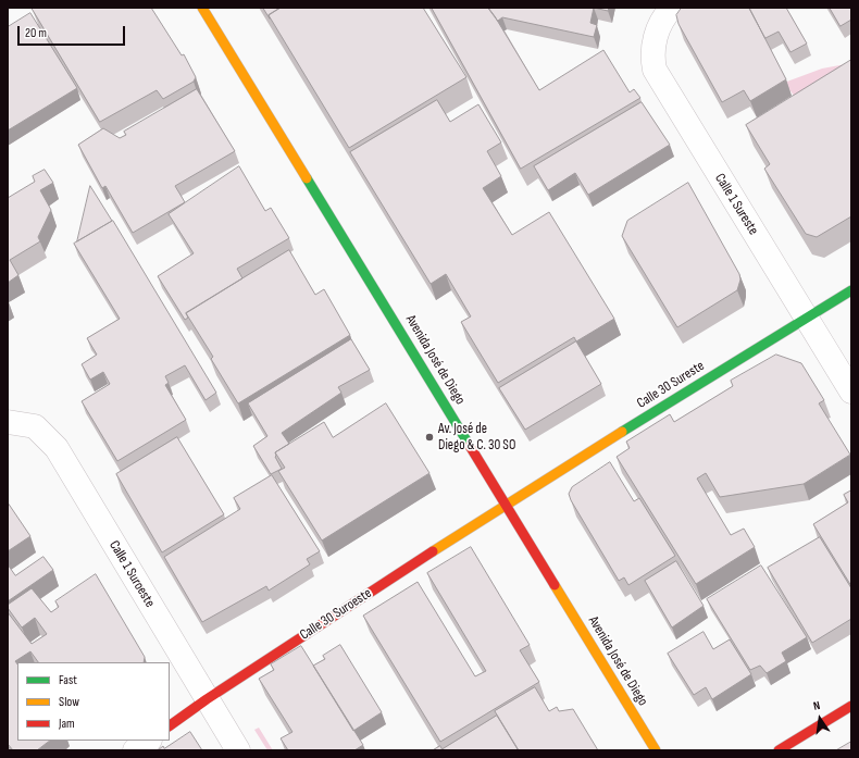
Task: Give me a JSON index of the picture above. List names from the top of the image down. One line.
{"streets":{"street":["Calle 1 Sureste","Avenida José de Diego","Calle 30 Sureste","Calle 1 Suroeste","Calle 30 Suroeste"]},"crossings":[["Calle 1 Sureste","Calle 30 Sureste"],["Avenida José de Diego","Calle 30 Sureste"],["Avenida José de Diego","Calle 30 Suroeste"],["Calle 30 Sureste","Calle 30 Suroeste"],["Calle 1 Suroeste","Calle 30 Suroeste"]],"places":["Av. José de Diego & C. 30 SO"],"legend":["Fast","Slow","Jam"],"scale_bar":"20 m","north":"top"}
